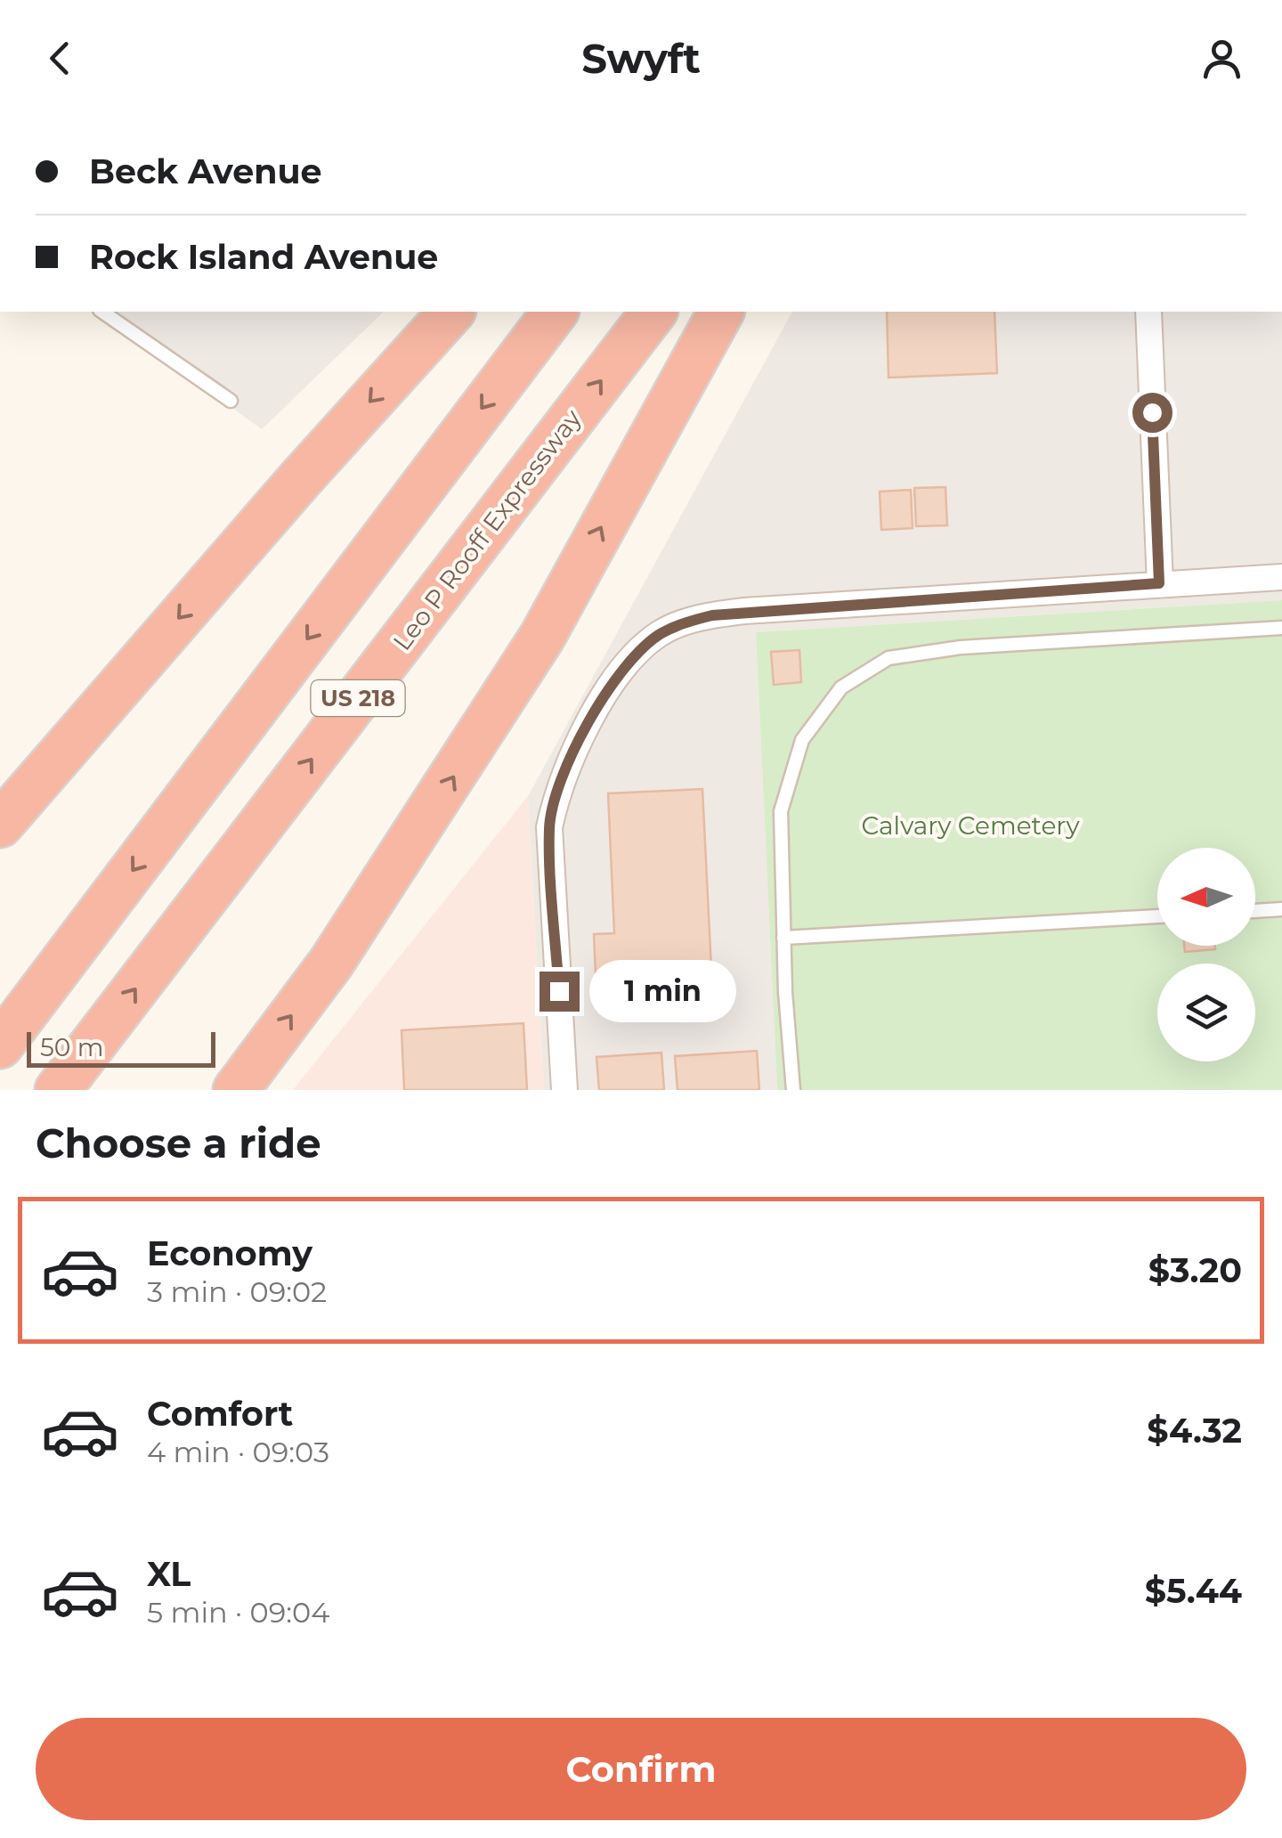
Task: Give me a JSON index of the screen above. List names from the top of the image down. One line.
{"streets":{"highway":["Leo P Rooff Expressway","US 218"]},"parks":["Calvary Cemetery"],"scale_bar":"50 m","north":"left","page":{"header":"Swyft","banner":["Beck Avenue","Rock Island Avenue"],"bubble":"1 min","scale":"50 m","heading":"Choose a ride","list":[{"name":"Economy","note":"3 min · 09:02","value":"$3.20"},{"name":"Comfort","note":"4 min · 09:03","value":"$4.32"},{"name":"XL","note":"5 min · 09:04","value":"$5.44"}],"buttons":"Confirm"}}
